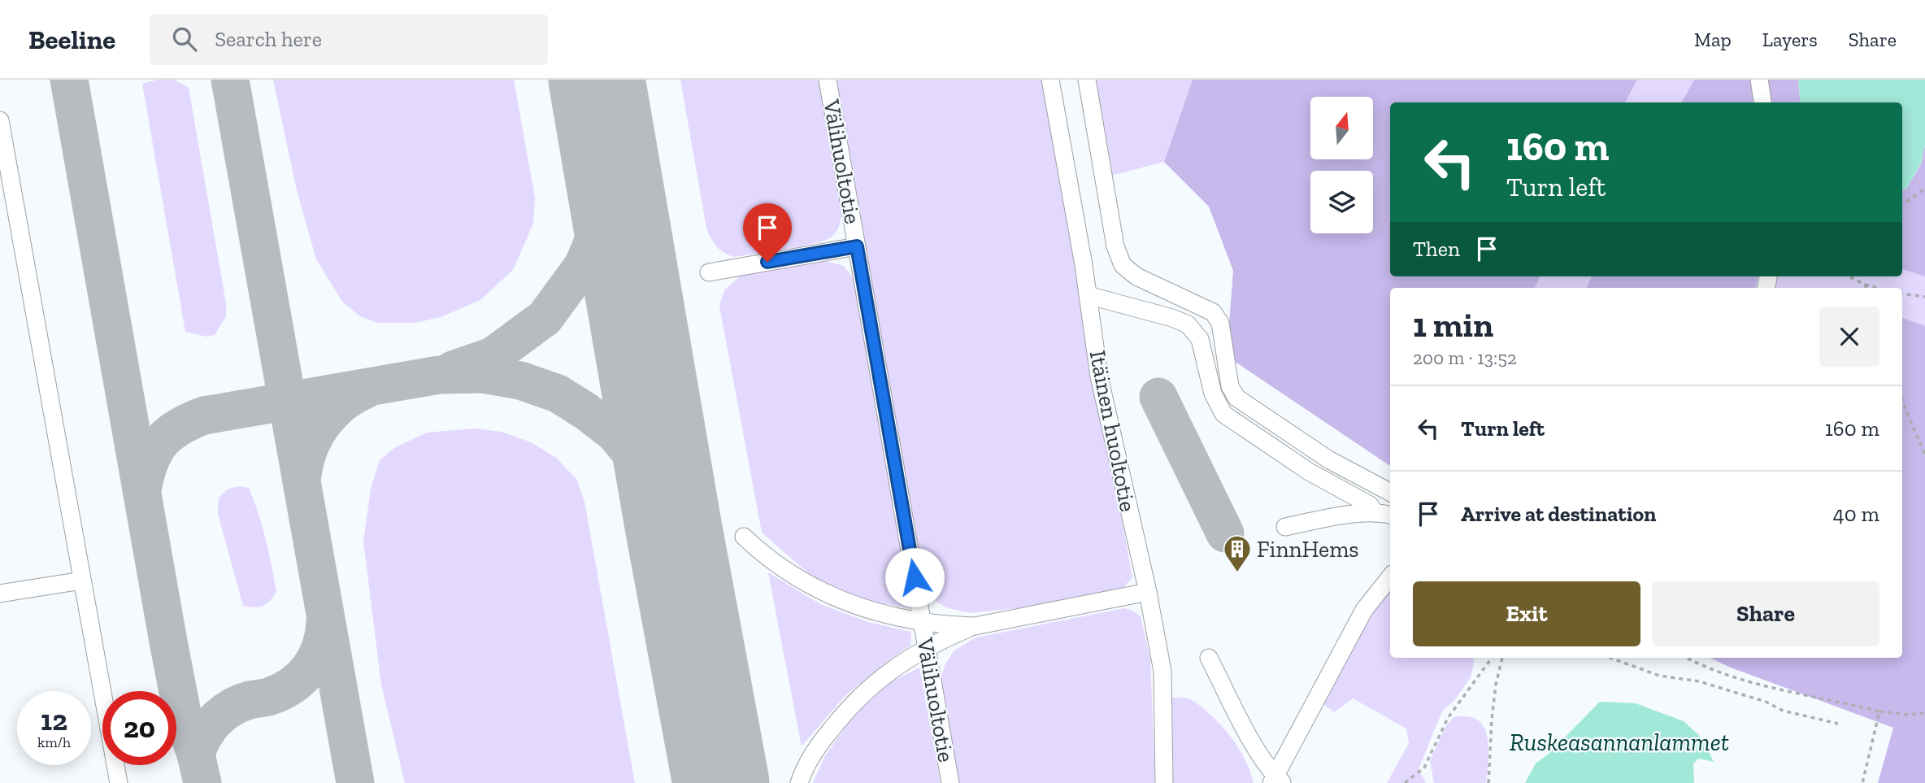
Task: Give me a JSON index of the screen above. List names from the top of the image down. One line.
{"streets":{"lane":["Välihuoltotie","Itäinen huoltotie"]},"water":["Ruskeasannanlammet"],"places":{"building":["FinnHems"]},"north":"top","page":{"header":"Beeline","search":"Search here","nav":["Map","Layers","Share"],"turn":["160 m","Turn left"],"then":"Then","heading":["1 min","200 m · 13:52"],"list":[{"name":"Turn left","value":"160 m"},{"name":"Arrive at destination","value":"40 m"}],"buttons":["Exit","Share"],"speed":"12 km/h","limit":"20"}}
